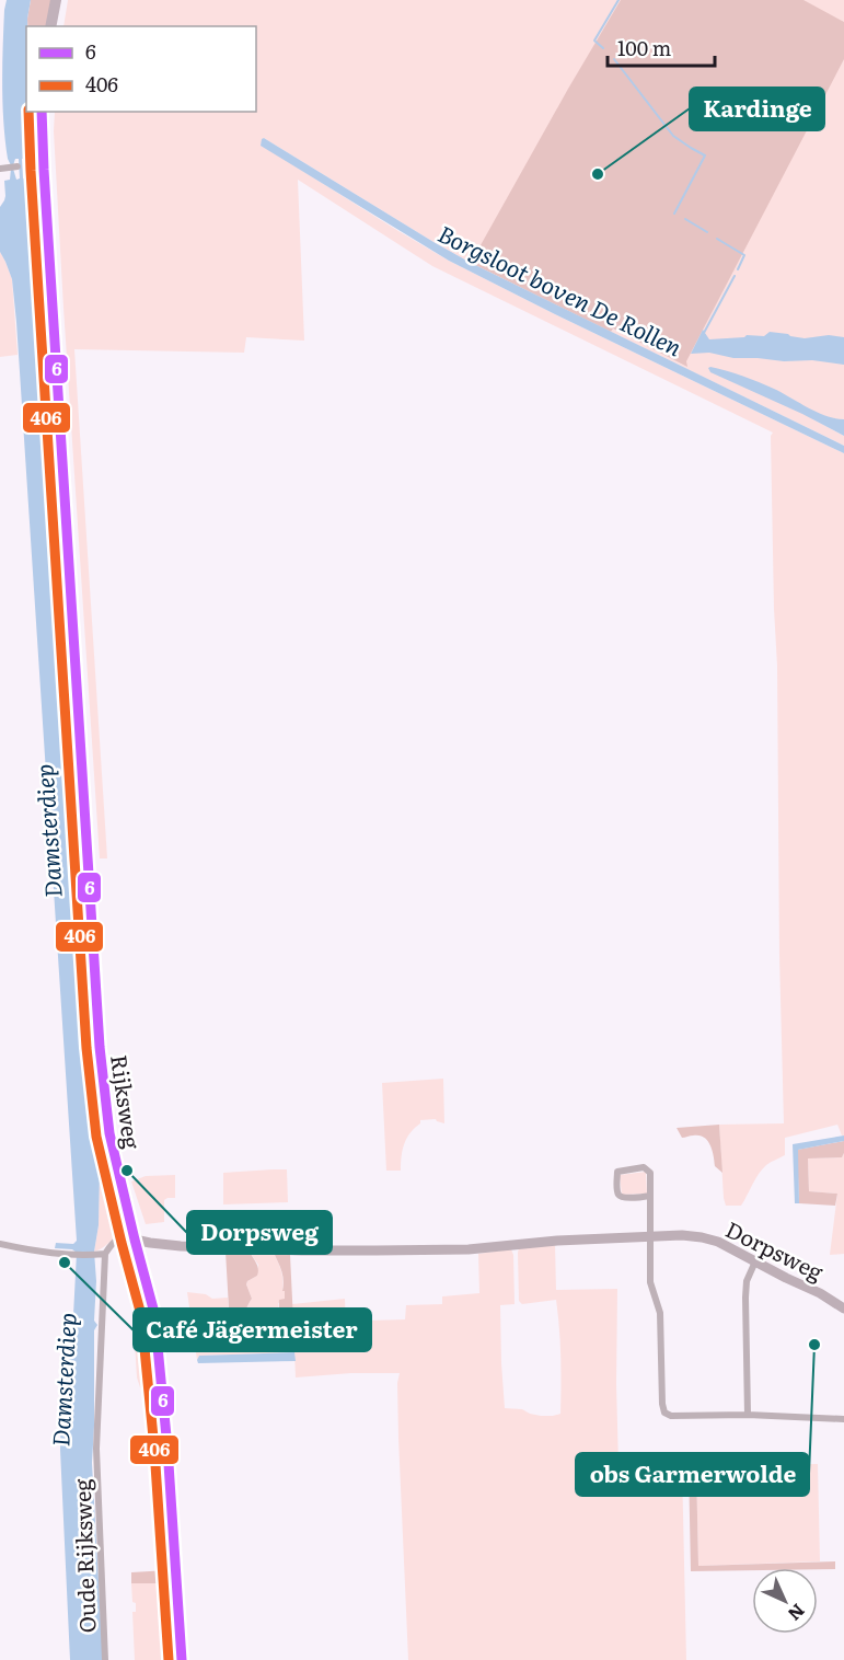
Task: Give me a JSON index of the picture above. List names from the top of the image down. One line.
{"streets":{"main road":["Rijksweg"],"street":["Dorpsweg","Oude Rijksweg"]},"crossings":[["Rijksweg","Dorpsweg"]],"water":["Borgsloot boven De Rollen","Damsterdiep"],"places":["Kardinge","Dorpsweg","Café Jägermeister","obs Garmerwolde"],"lines":["transit line 6","transit line 406"],"legend":["6","406"],"scale_bar":"100 m","north":"bottom right"}
